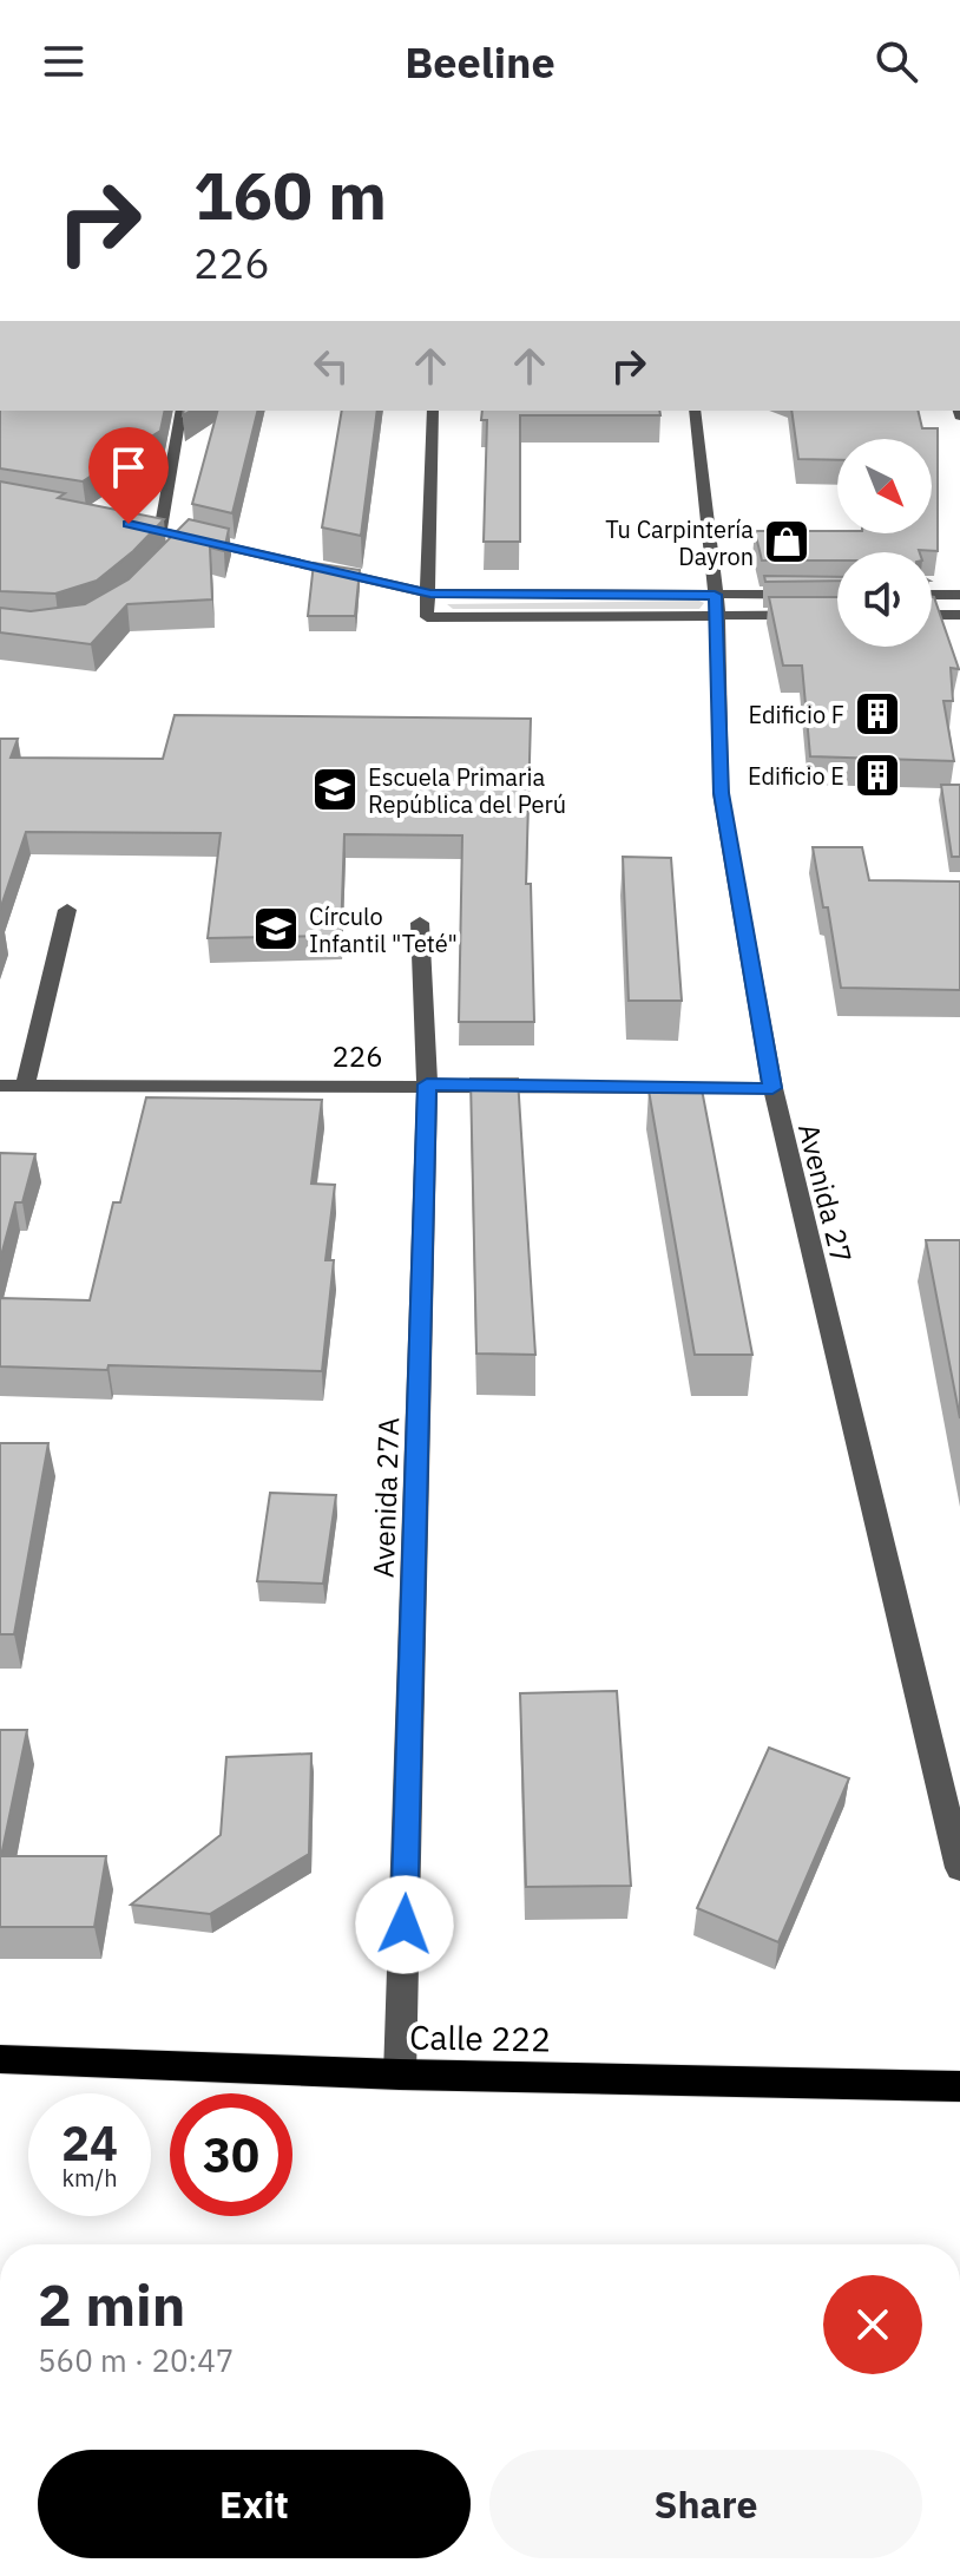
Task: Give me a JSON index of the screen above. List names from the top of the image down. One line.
{"streets":{"main road":["Calle 222"],"street":["226","Avenida 27","Avenida 27A"]},"crossings":[["226","Avenida 27"],["226","Avenida 27A"],["Avenida 27A","Calle 222"]],"places":{"shop":["Tu Carpintería Dayron"],"building":["Edificio F","Edificio E"],"school or university":["Escuela Primaria República del Perú","Círculo Infantil \"Teté\""]},"north":"bottom right","page":{"header":"Beeline","turn":["160 m","226"],"speed":"24 km/h","limit":"30","heading":["2 min","560 m · 20:47"],"buttons":["Exit","Share"]}}
